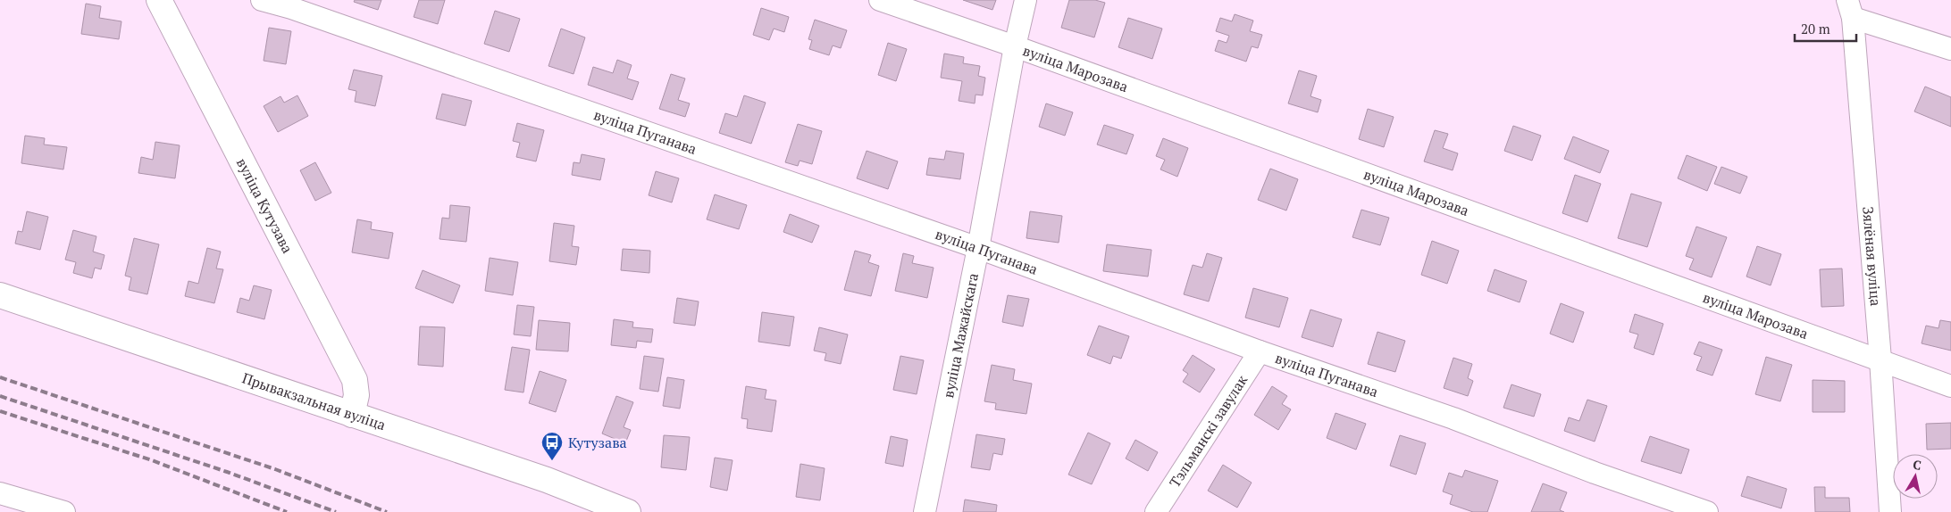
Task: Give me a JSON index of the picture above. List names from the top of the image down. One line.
{"streets":{"main road":["вуліца Кутузава","Прывакзальная вуліца"],"street":["вуліца Марозава","вуліца Пуганава","Зялёная вуліца","вуліца Мажайскага","Тэльманскі завулак"]},"crossings":[["вуліца Марозава","Зялёная вуліца"],["вуліца Марозава","вуліца Мажайскага"],["вуліца Пуганава","вуліца Мажайскага"],["вуліца Пуганава","Тэльманскі завулак"],["вуліца Кутузава","Прывакзальная вуліца"]],"places":{"bus stop":["Кутузава"]},"scale_bar":"20 m","north":"top"}
